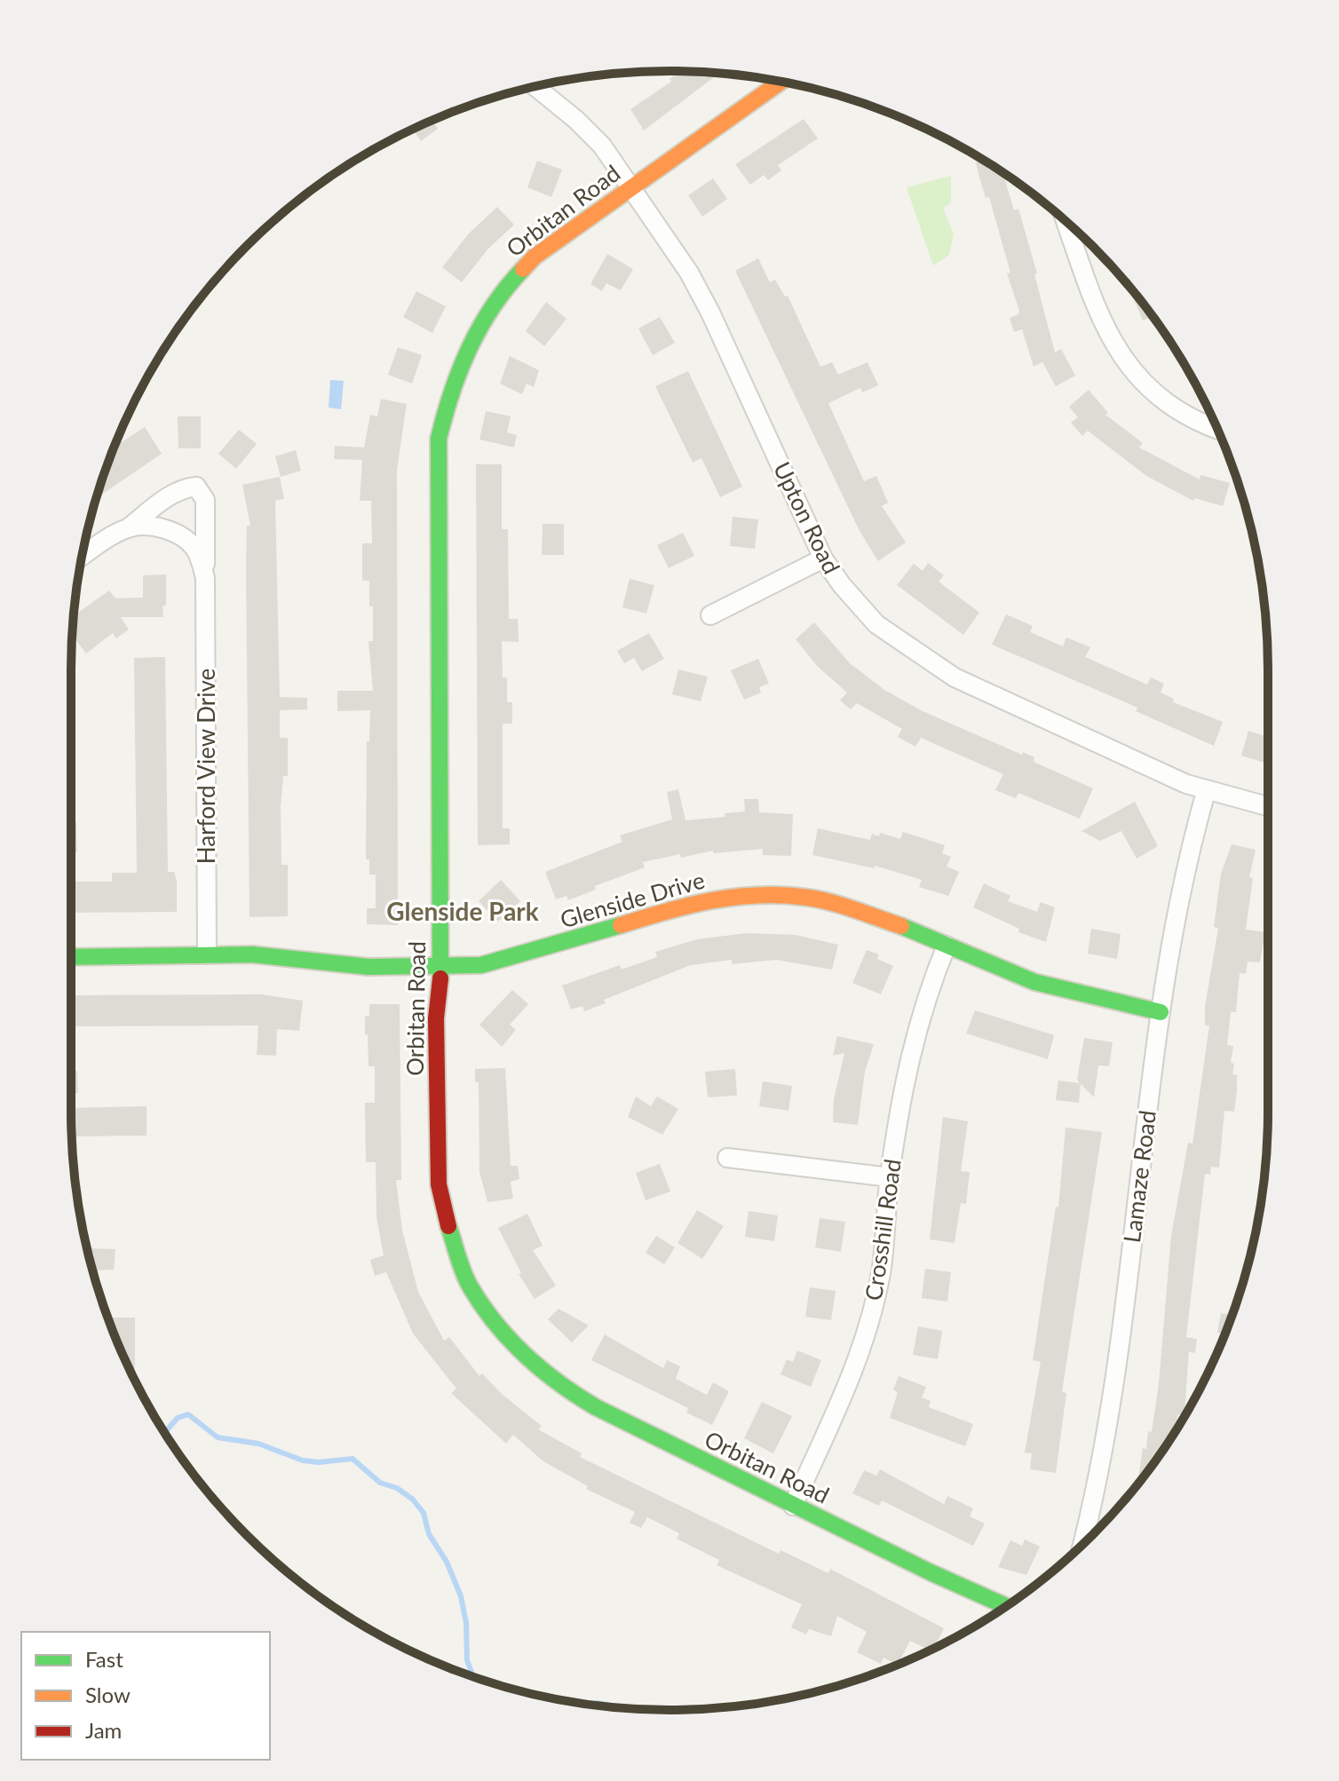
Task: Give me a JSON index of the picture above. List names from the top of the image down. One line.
{"streets":{"street":["Orbitan Road","Upton Road","Harford View Drive","Glenside Drive","Lamaze Road","Crosshill Road"]},"crossings":[["Orbitan Road","Upton Road"],["Orbitan Road","Glenside Drive"],["Orbitan Road","Crosshill Road"],["Upton Road","Lamaze Road"],["Harford View Drive","Glenside Drive"],["Glenside Drive","Lamaze Road"],["Glenside Drive","Crosshill Road"]],"districts":["Glenside Park"],"legend":["Fast","Slow","Jam"]}
